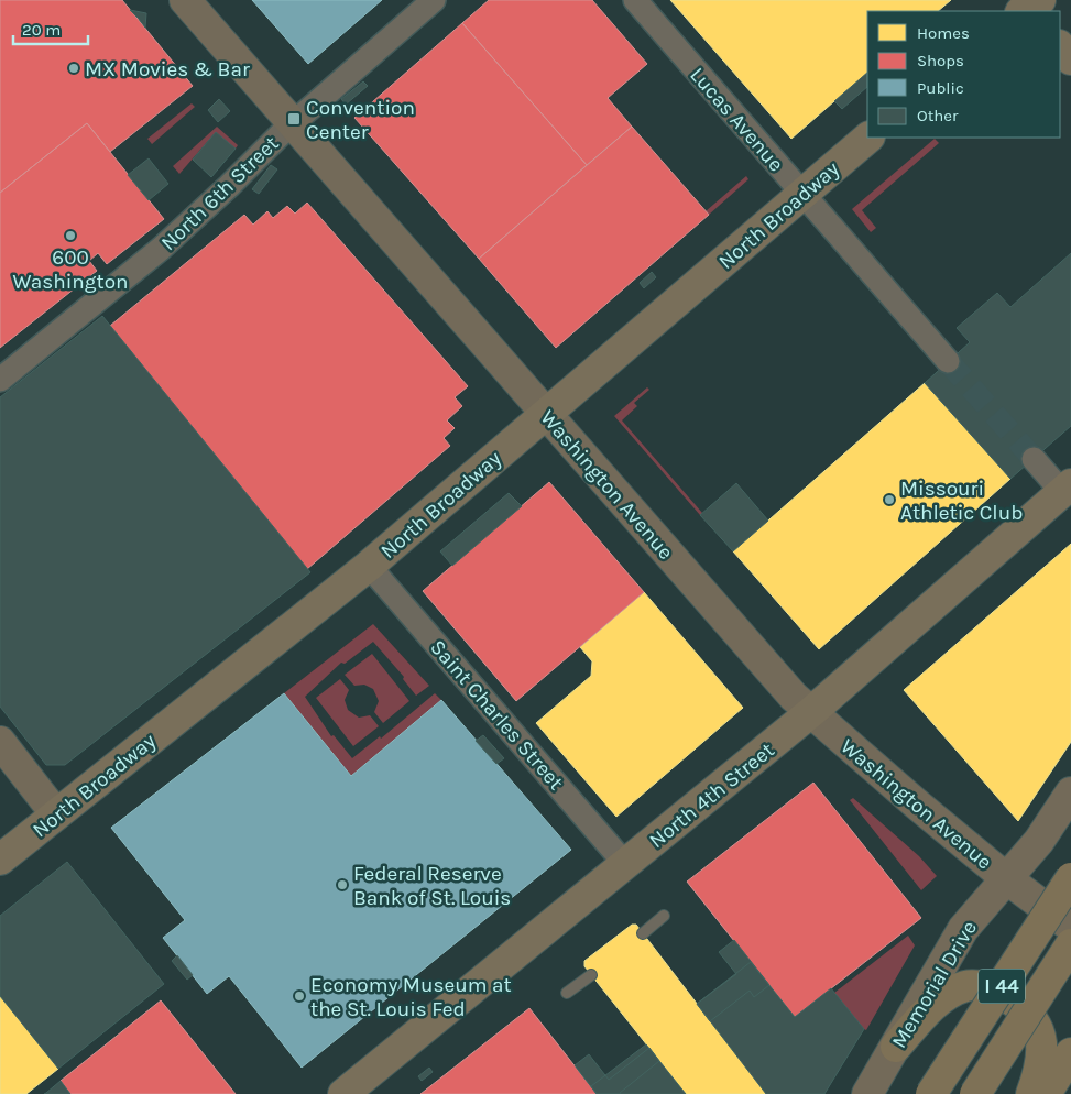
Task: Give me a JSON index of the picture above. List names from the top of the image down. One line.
{"streets":{"highway":["I 44"],"main road":["North Broadway","Washington Avenue","North 4th Street","Memorial Drive"],"street":["Lucas Avenue","North 6th Street","Saint Charles Street"]},"crossings":[["Lucas Avenue","North Broadway"],["North 6th Street","Washington Avenue"],["North Broadway","Washington Avenue"],["North Broadway","Saint Charles Street"],["Washington Avenue","North 4th Street"],["Washington Avenue","Memorial Drive"],["Saint Charles Street","North 4th Street"]],"places":{"other":["MX Movies & Bar","600 Washington","Missouri Athletic Club","Federal Reserve Bank of St. Louis","Economy Museum at the St. Louis Fed"],"transit":["Convention Center"]},"legend":["Homes","Shops","Public","Other"],"scale_bar":"20 m"}
